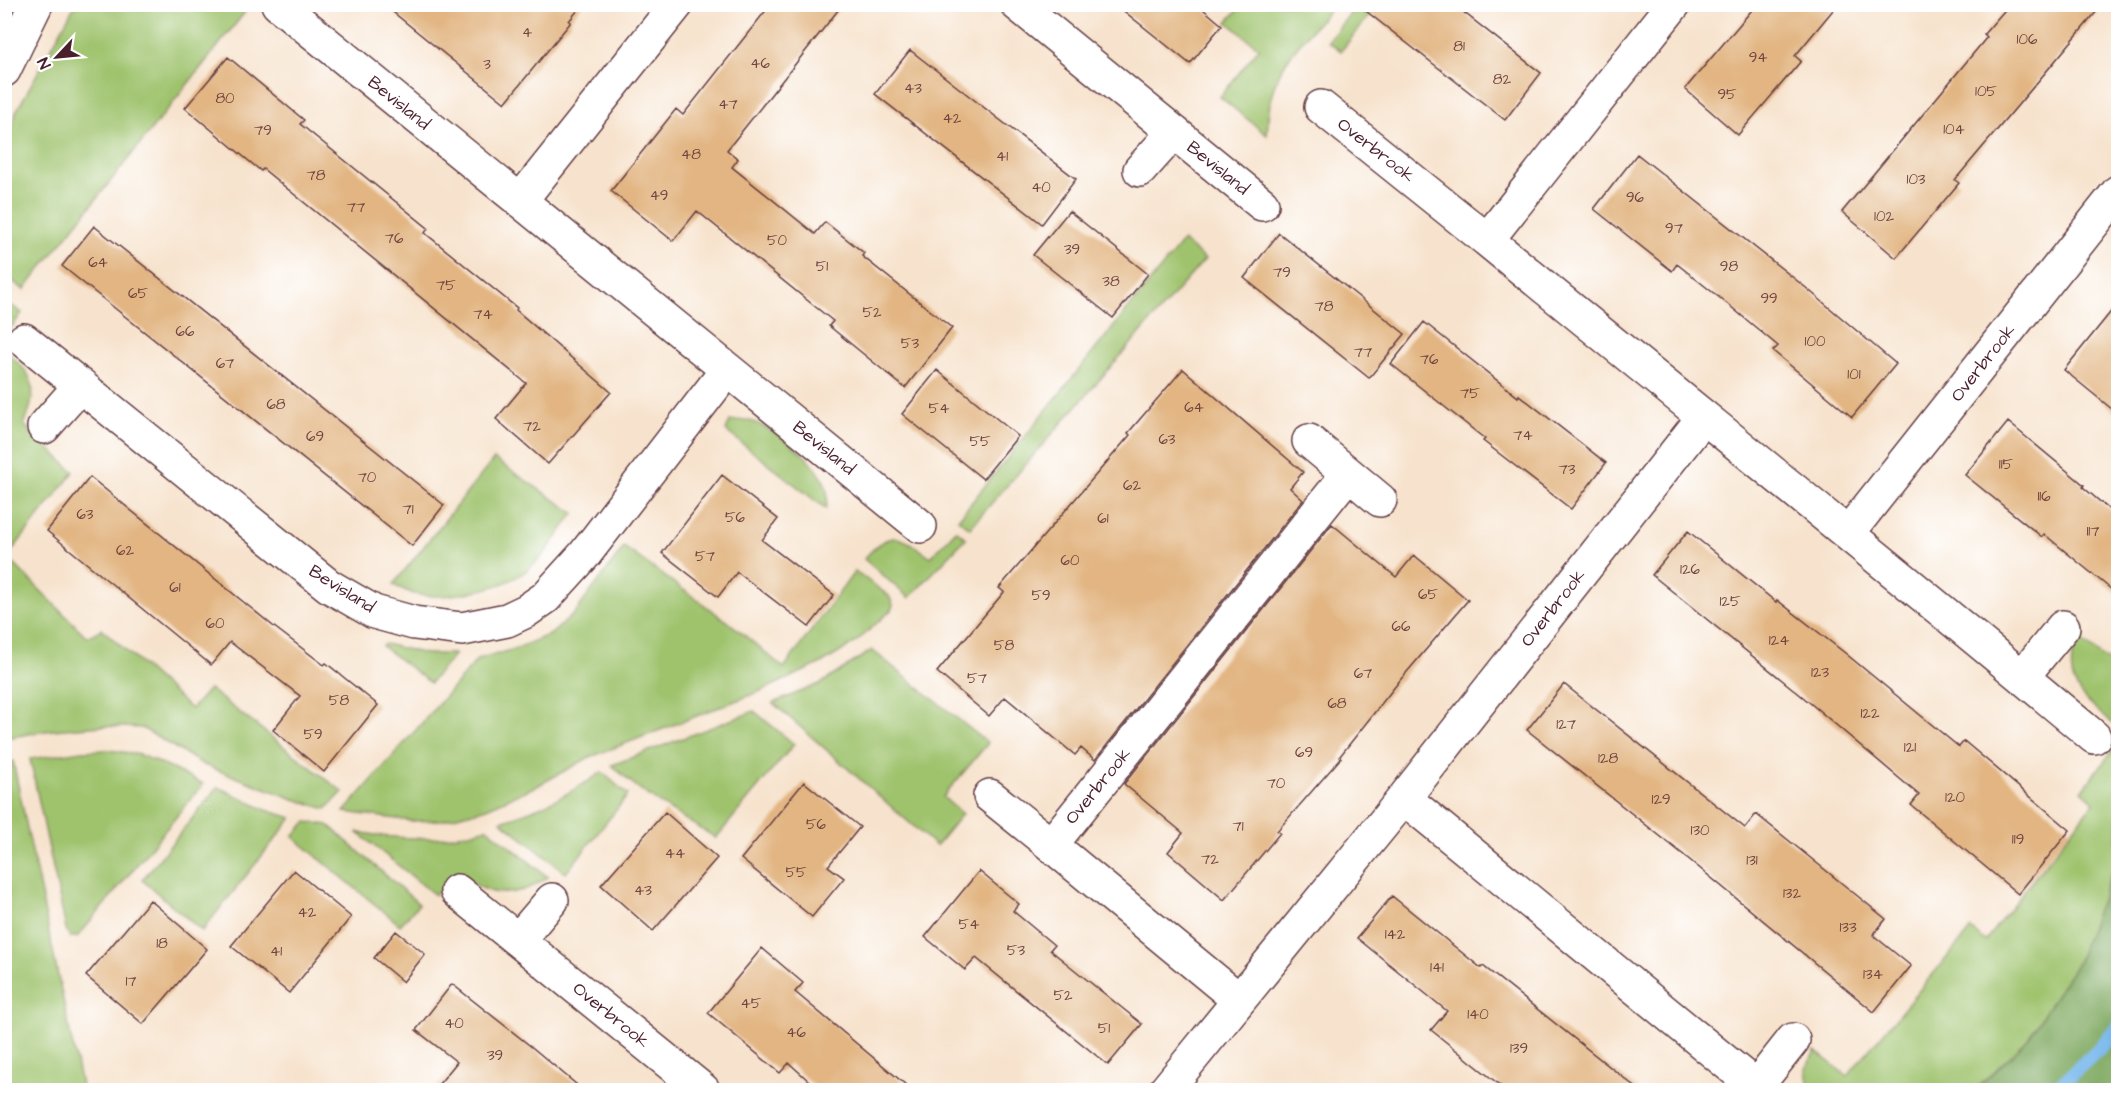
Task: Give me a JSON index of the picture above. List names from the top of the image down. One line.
{"streets":{"street":["Bevisland","Overbrook"]},"house_numbers":["4","106","81","94","46","3","82","43","105","95","80","47","42","104","79","48","41","78","103","40","49","96","77","102","97","76","50","39","64","51","98","79","38","75","65","99","78","52","74","66","100","53","77","76","67","101","75","68","64","54","72","74","69","63","55","115","73","70","62","116","71","63","56","61","117","62","57","60","126","61","65","59","125","60","66","124","58","123","67","57","58","68","122","127","59","121","69","128","70","120","129","56","71","130","119","44","72","131","55","43","132","42","54","133","142","18","53","41","141","134","17","52","45","140","40","51","46","139","39"],"north":"bottom left"}
